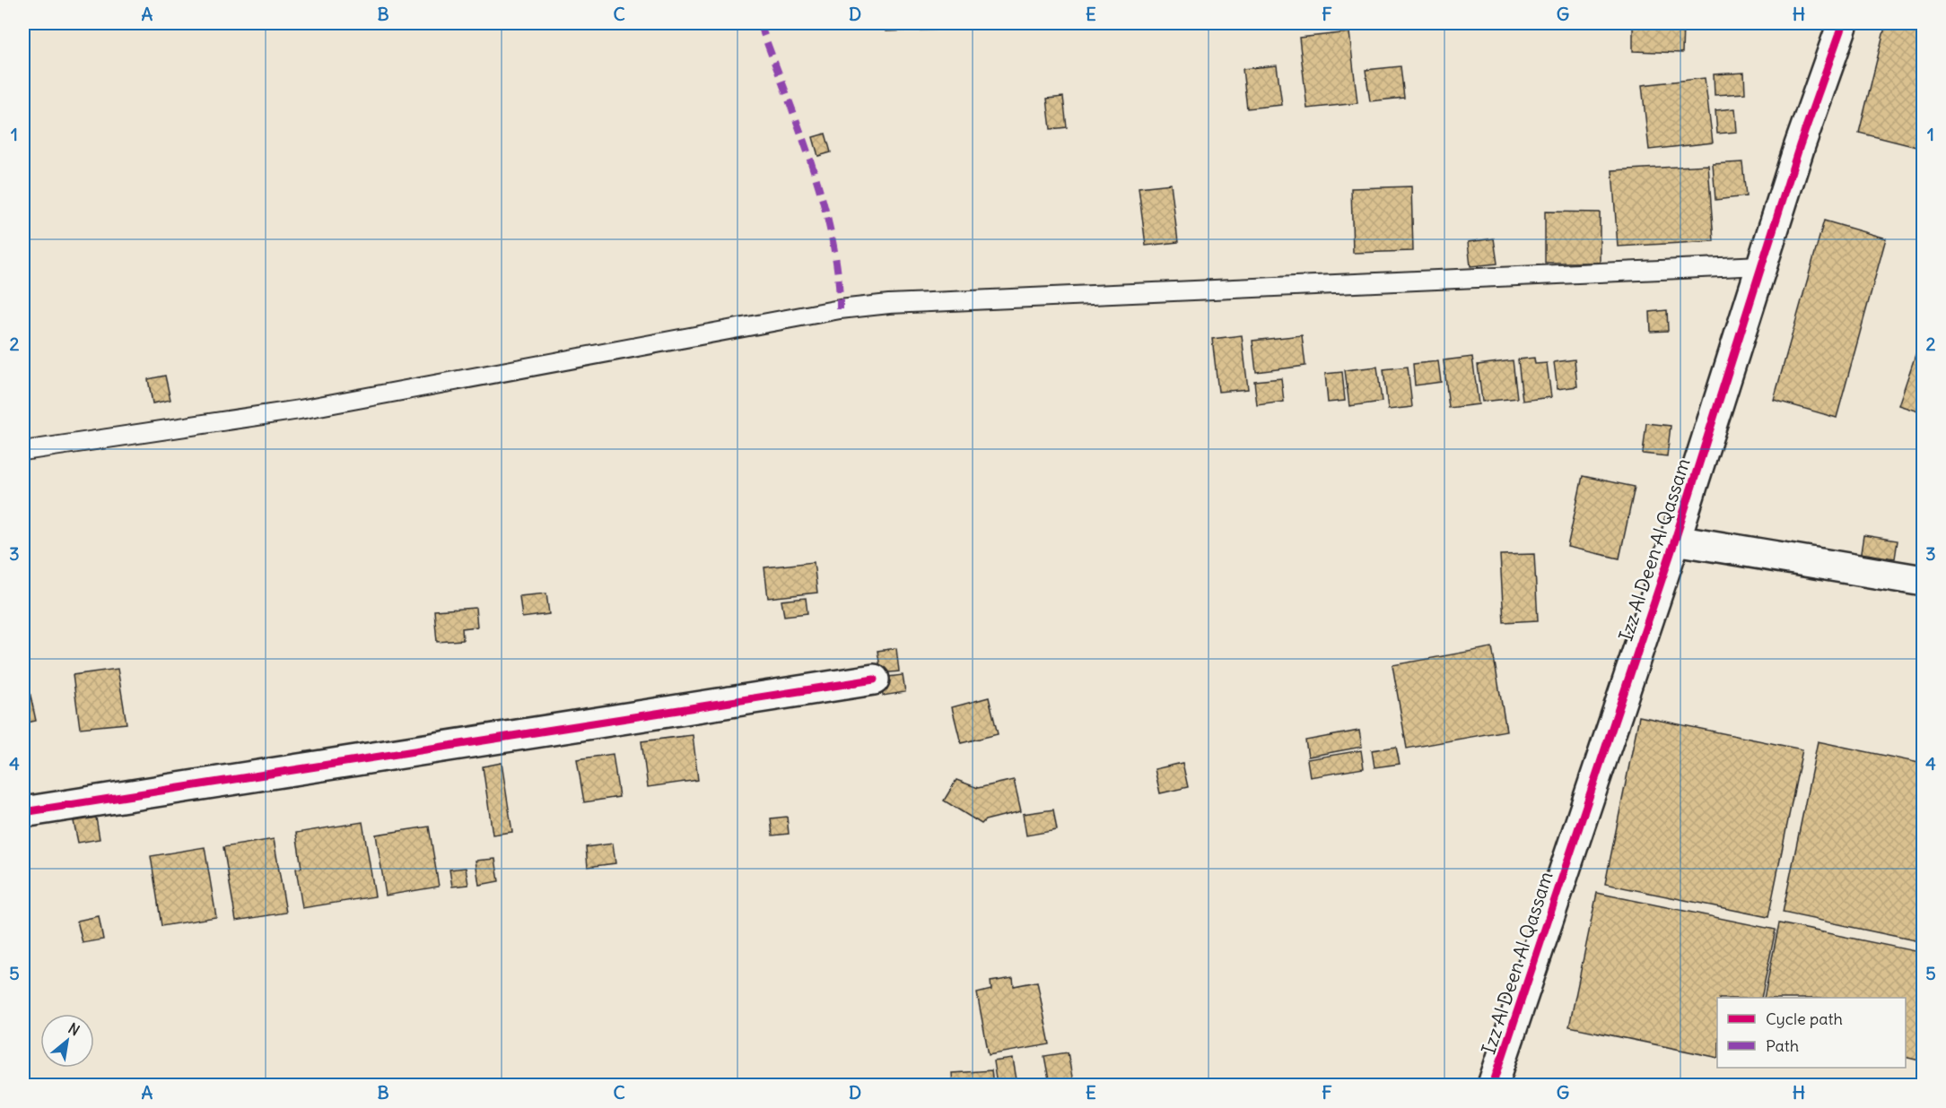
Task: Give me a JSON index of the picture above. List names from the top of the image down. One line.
{"streets":{"street":["Izz Al Deen Al Qassam"]},"legend":["Cycle path","Path"],"north":"top right","grid":{"columns":["A","B","C","D","E","F","G","H"],"rows":["1","2","3","4","5"]}}
